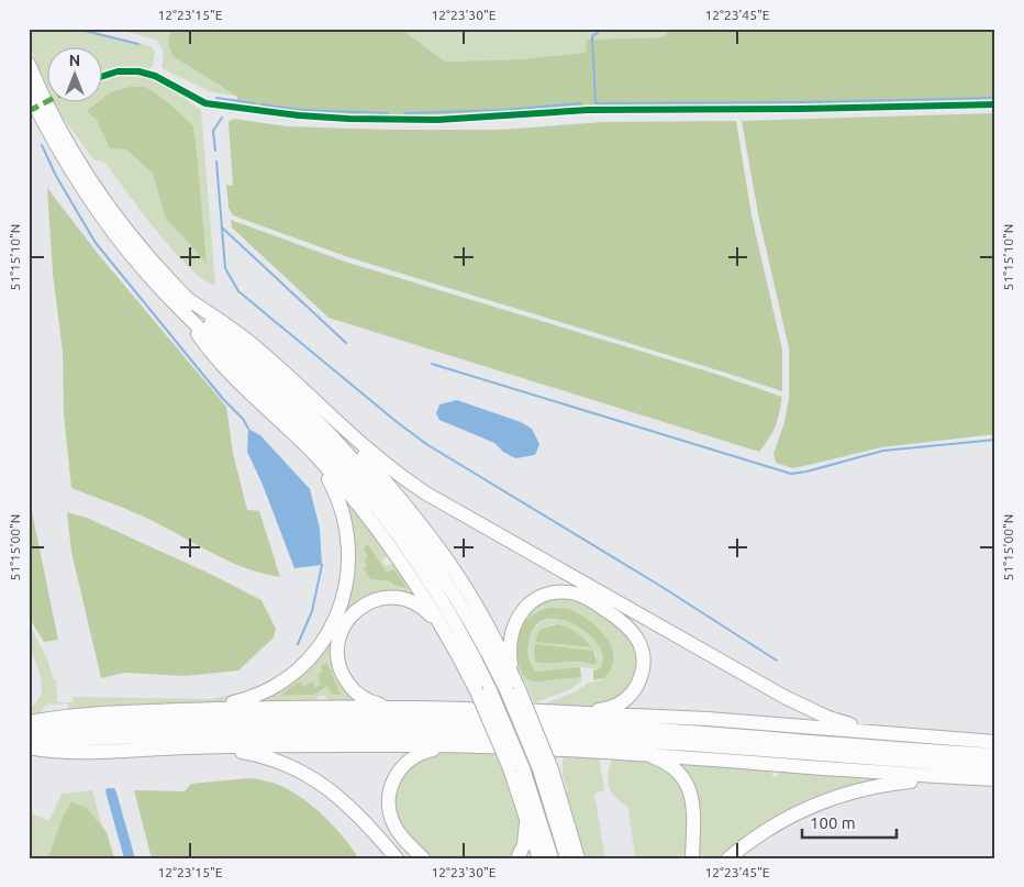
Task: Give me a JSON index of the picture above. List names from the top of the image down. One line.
{"scale_bar":"100 m","north":"top","coordinates":["12°23'15\"E","12°23'30\"E","12°23'45\"E","51°15'10\"N","51°15'00\"N"]}
